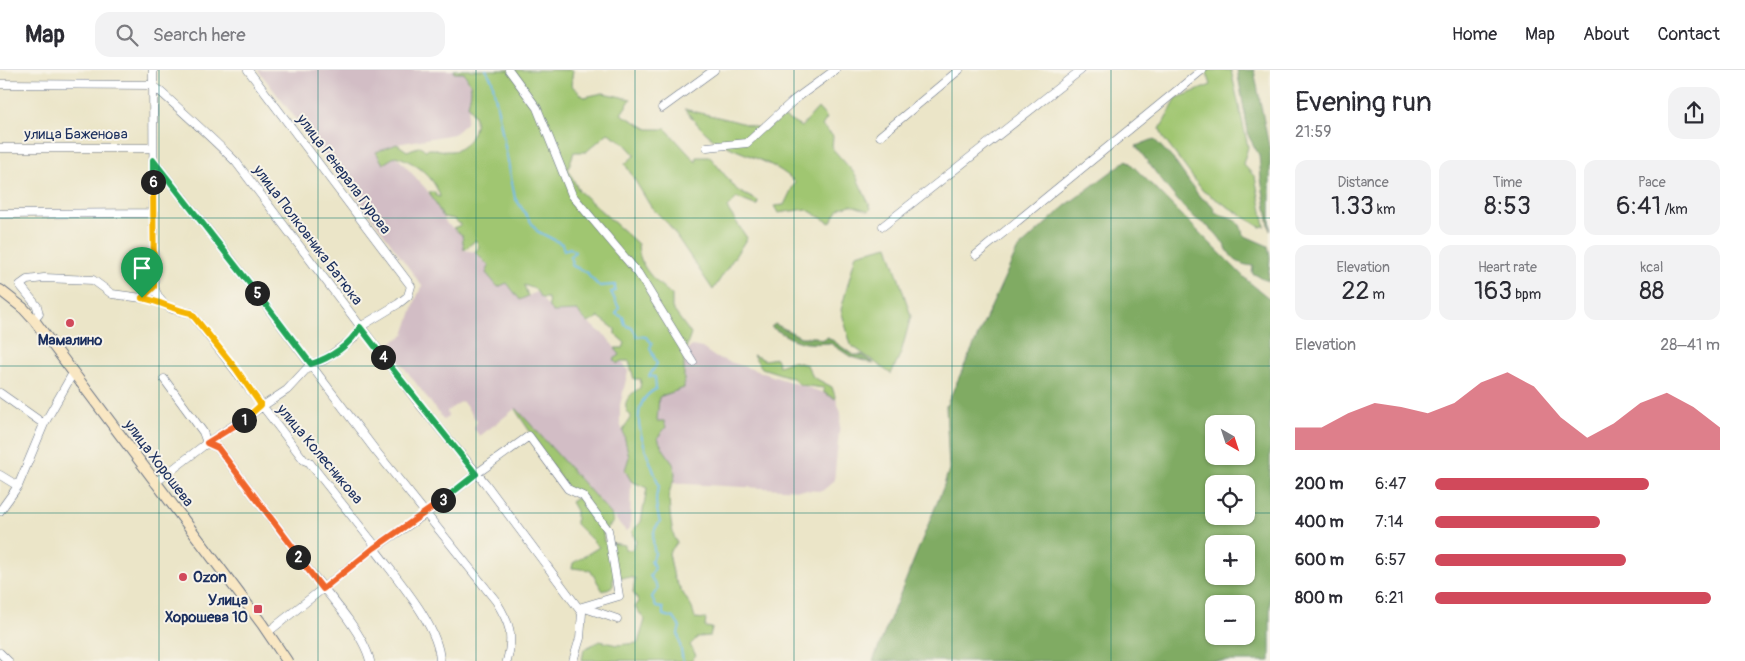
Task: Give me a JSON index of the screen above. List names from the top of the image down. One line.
{"streets":{"main road":["улица Хорошева"],"street":["улица Баженова","улица Генерала Гурова","улица Полковника Батюка","улица Колесникова"]},"crossings":[["улица Генерала Гурова","улица Полковника Батюка"],["улица Колесникова","улица Хорошева"]],"places":{"other":["Мамалино","Ozon"],"transit":["Улица Хорошева 10"]},"north":"bottom right","page":{"header":"Map","search":"Search here","nav":["Home","Map","About","Contact"],"heading":["Evening run","21:59"],"stats":[["Distance","1.33 km"],["Time","8:53"],["Pace","6:41 /km"],["Elevation","22 m"],["Heart rate","163 bpm"],["kcal","88"]],"pins":["6","5","4","1","3","2"],"chart":["Elevation","28–41 m"],"map_buttons":["+","−"],"list":[{"name":"200 m","note":"6:47"},{"name":"400 m","note":"7:14"},{"name":"600 m","note":"6:57"},{"name":"800 m","note":"6:21"}]}}
